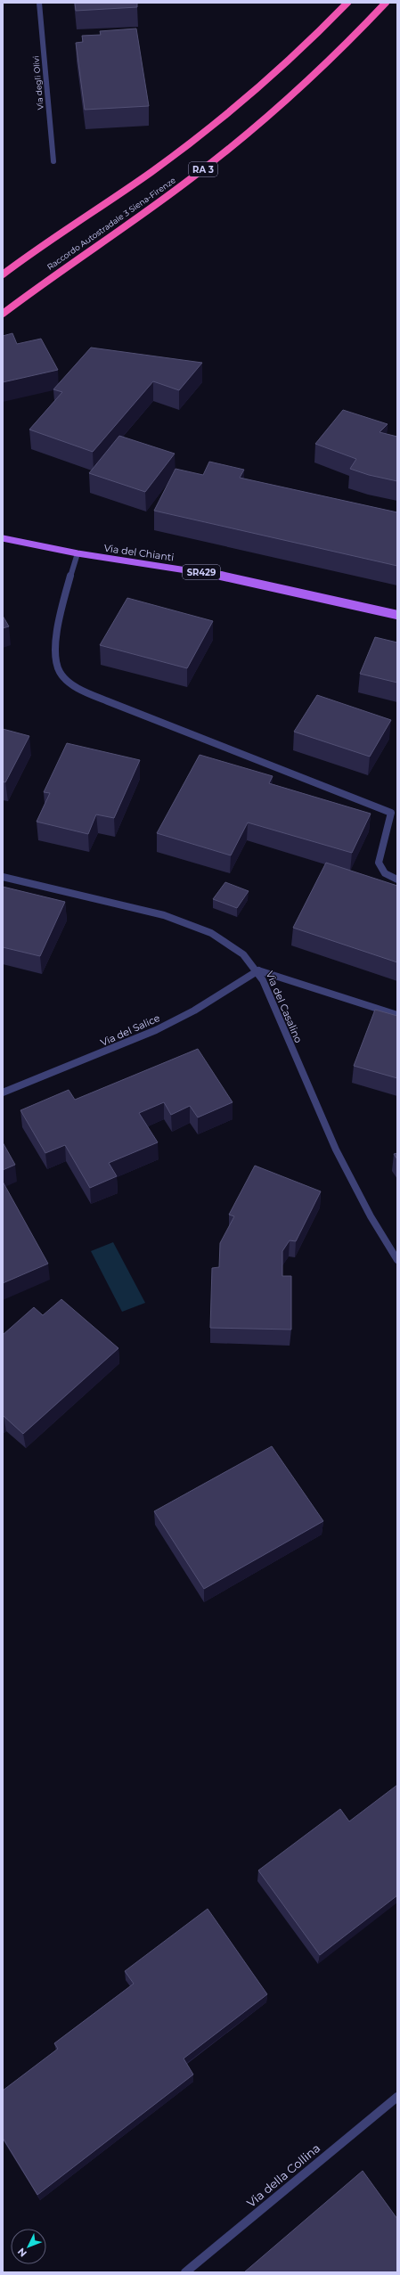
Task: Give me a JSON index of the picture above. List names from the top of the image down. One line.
{"streets":{"highway":["RA 3","Raccordo Autostradale 3 Siena-Firenze"],"main road":["Via del Chianti","SR429"],"street":["Via degli Olivi","Via del Casalino","Via del Salice","Via della Collina"]},"crossings":[["Via del Casalino","Via del Salice"]],"north":"bottom left"}
